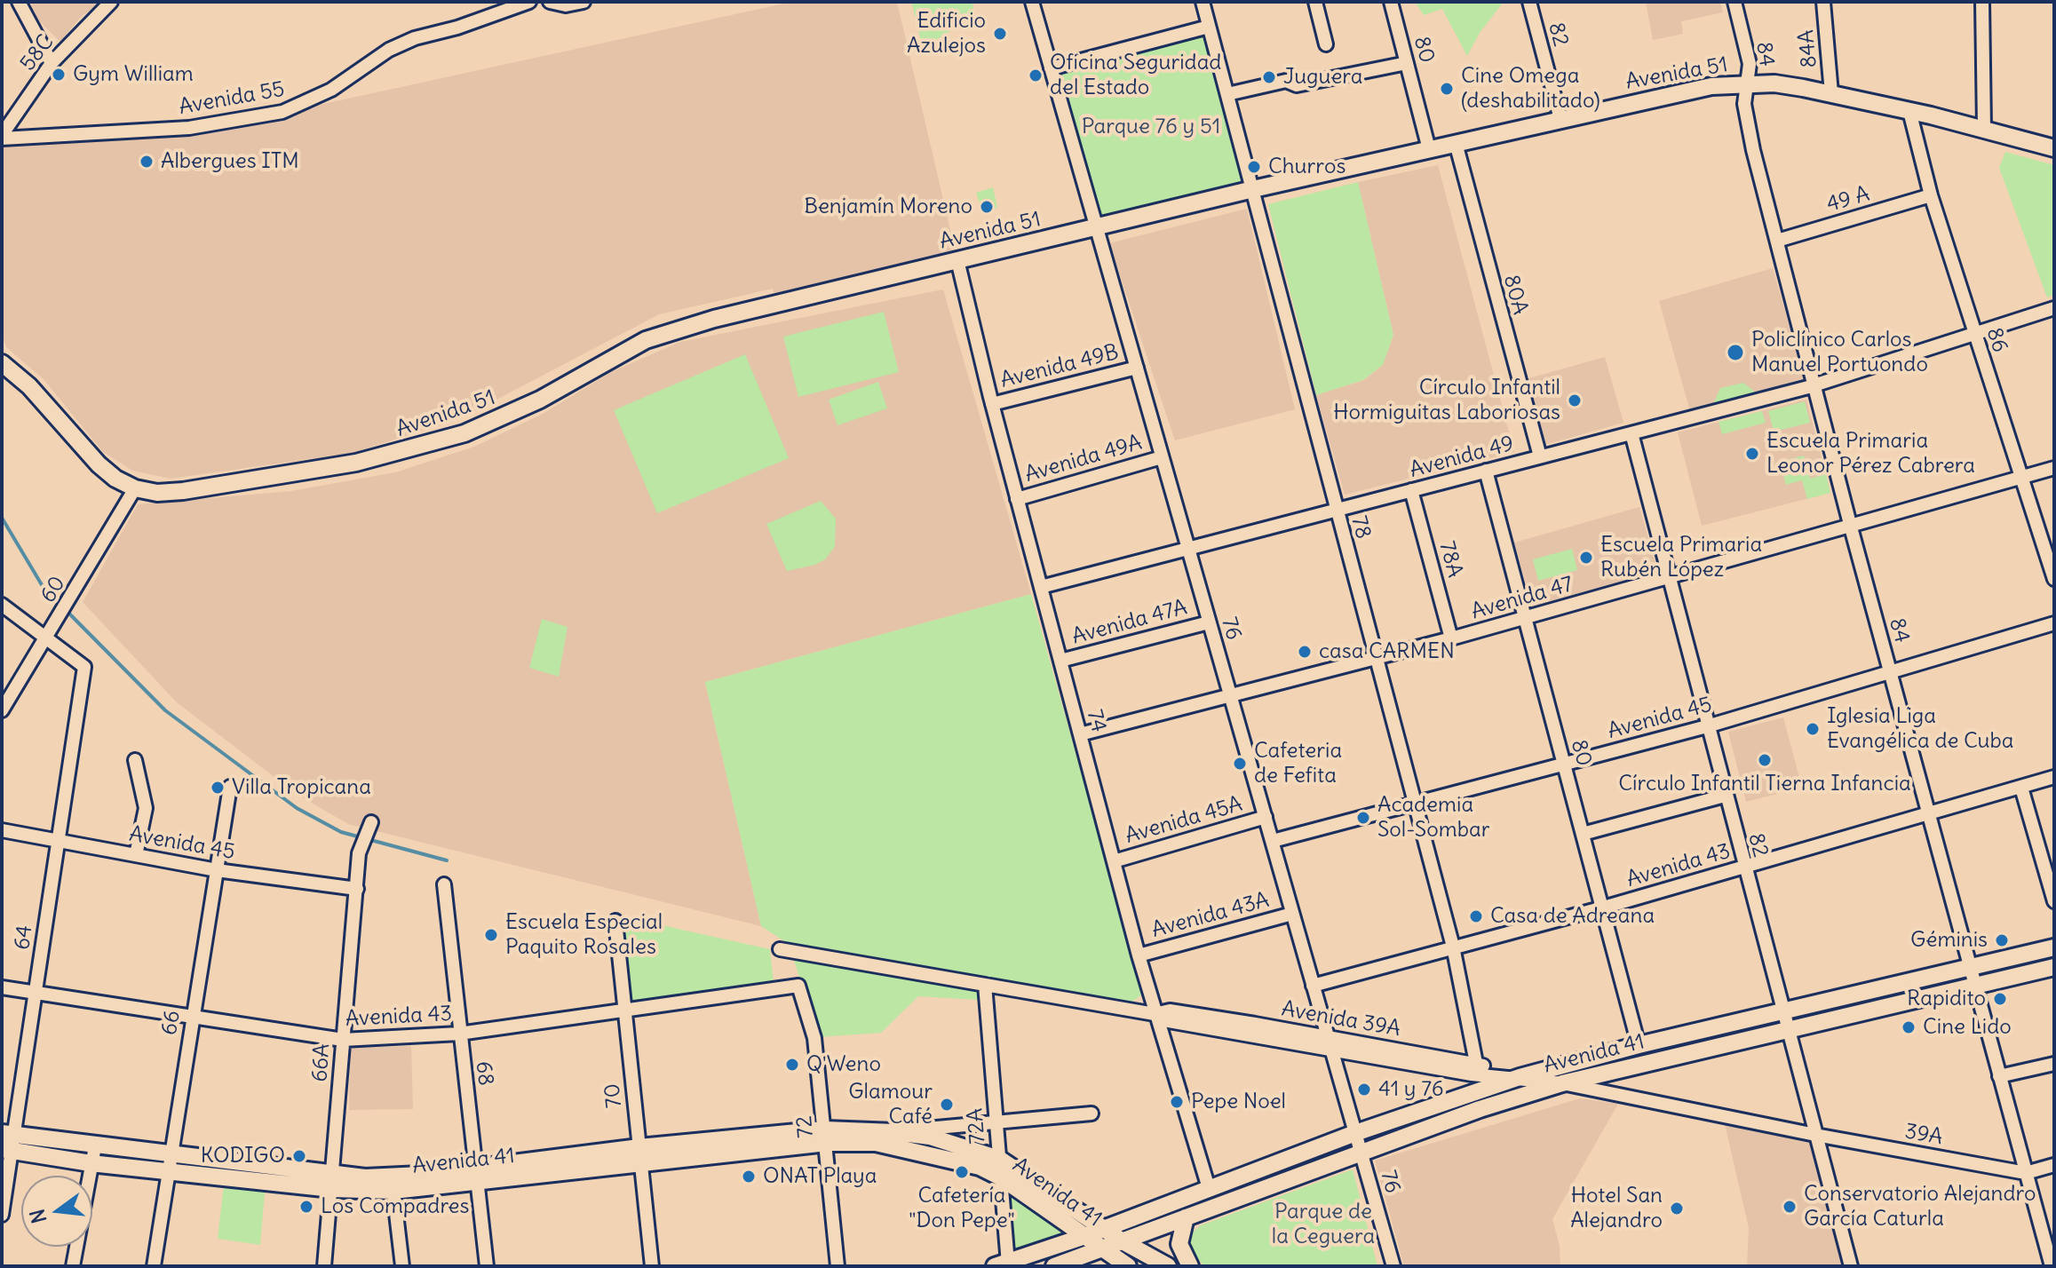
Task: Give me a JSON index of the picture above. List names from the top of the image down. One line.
{"streets":{"main road":["Avenida 51","Avenida 41"],"street":["82","84A","80","58C","84","Avenida 55","49 A","80A","86","Avenida 49B","Avenida 49","Avenida 49A","78","78A","60","Avenida 47","Avenida 47A","76","Avenida 45","74","Avenida 45A","Avenida 43","Avenida 43A","64","Avenida 39A","66","66A","68","70","72A","72","39A"]},"crossings":[["82","Avenida 51"],["82","Avenida 49"],["82","Avenida 47"],["82","Avenida 45"],["82","Avenida 43"],["82","Avenida 39A"],["82","Avenida 41"],["82","39A"],["84A","Avenida 51"],["80","Avenida 51"],["80","Avenida 49"],["80","Avenida 47"],["80","Avenida 45"],["80","Avenida 43"],["80","Avenida 41"],["58C","Avenida 55"],["84","Avenida 51"],["84","49 A"],["84","Avenida 49"],["84","Avenida 47"],["84","Avenida 45"],["84","Avenida 43"],["84","Avenida 41"],["84","39A"],["Avenida 51","80A"],["Avenida 51","86"],["Avenida 51","78"],["Avenida 51","60"],["Avenida 51","76"],["Avenida 51","74"],["49 A","86"],["80A","Avenida 49"],["86","Avenida 49"],["86","Avenida 47"],["Avenida 49B","76"],["Avenida 49B","74"],["Avenida 49","78"],["Avenida 49","78A"],["Avenida 49","76"],["Avenida 49","74"],["Avenida 49A","76"],["Avenida 49A","74"],["78","Avenida 47"],["78","Avenida 45"],["78","Avenida 43"],["78","Avenida 39A"],["78A","Avenida 47"],["60","64"],["Avenida 47","76"],["Avenida 47","74"],["Avenida 47A","76"],["Avenida 47A","74"],["76","Avenida 45"],["76","Avenida 45A"],["76","Avenida 43"],["76","Avenida 43A"],["76","Avenida 39A"],["76","Avenida 41"],["Avenida 45","64"],["Avenida 45","66"],["Avenida 45","66A"],["74","Avenida 45A"],["74","Avenida 43A"],["74","Avenida 39A"],["74","Avenida 41"],["Avenida 43","64"],["Avenida 43","66"],["Avenida 43","66A"],["Avenida 43","68"],["Avenida 43","70"],["Avenida 43","72"],["64","Avenida 41"],["Avenida 39A","Avenida 41"],["Avenida 39A","72A"],["Avenida 39A","39A"],["66","Avenida 41"],["Avenida 41","66A"],["Avenida 41","68"],["Avenida 41","70"],["Avenida 41","72A"],["Avenida 41","72"]],"parks":["Parque 76 y 51","Parque de la Ceguera"],"places":["Edificio Azulejos","Gym William","Oficina Seguridad del Estado","Juguera","Cine Omega (deshabilitado)","Albergues ITM","Churros","Benjamín Moreno","Policlínico Carlos Manuel Portuondo","Círculo Infantil Hormiguitas Laboriosas","Escuela Primaria Leonor Pérez Cabrera","Escuela Primaria Rubén López","casa CARMEN","Iglesia Liga Evangélica de Cuba","Círculo Infantil Tierna Infancia","Cafeteria de Fefita","Villa Tropicana","Academia Sol-Sombar","Casa de Adreana","Escuela Especial Paquito Rosales","Géminis","Rapidito","Cine Lido","Q'Weno","41 y 76","Pepe Noel","Glamour Café","KODIGO","Cafetería \"Don Pepe\"","ONAT Playa","Los Compadres","Conservatorio Alejandro García Caturla","Hotel San Alejandro"],"north":"left"}
